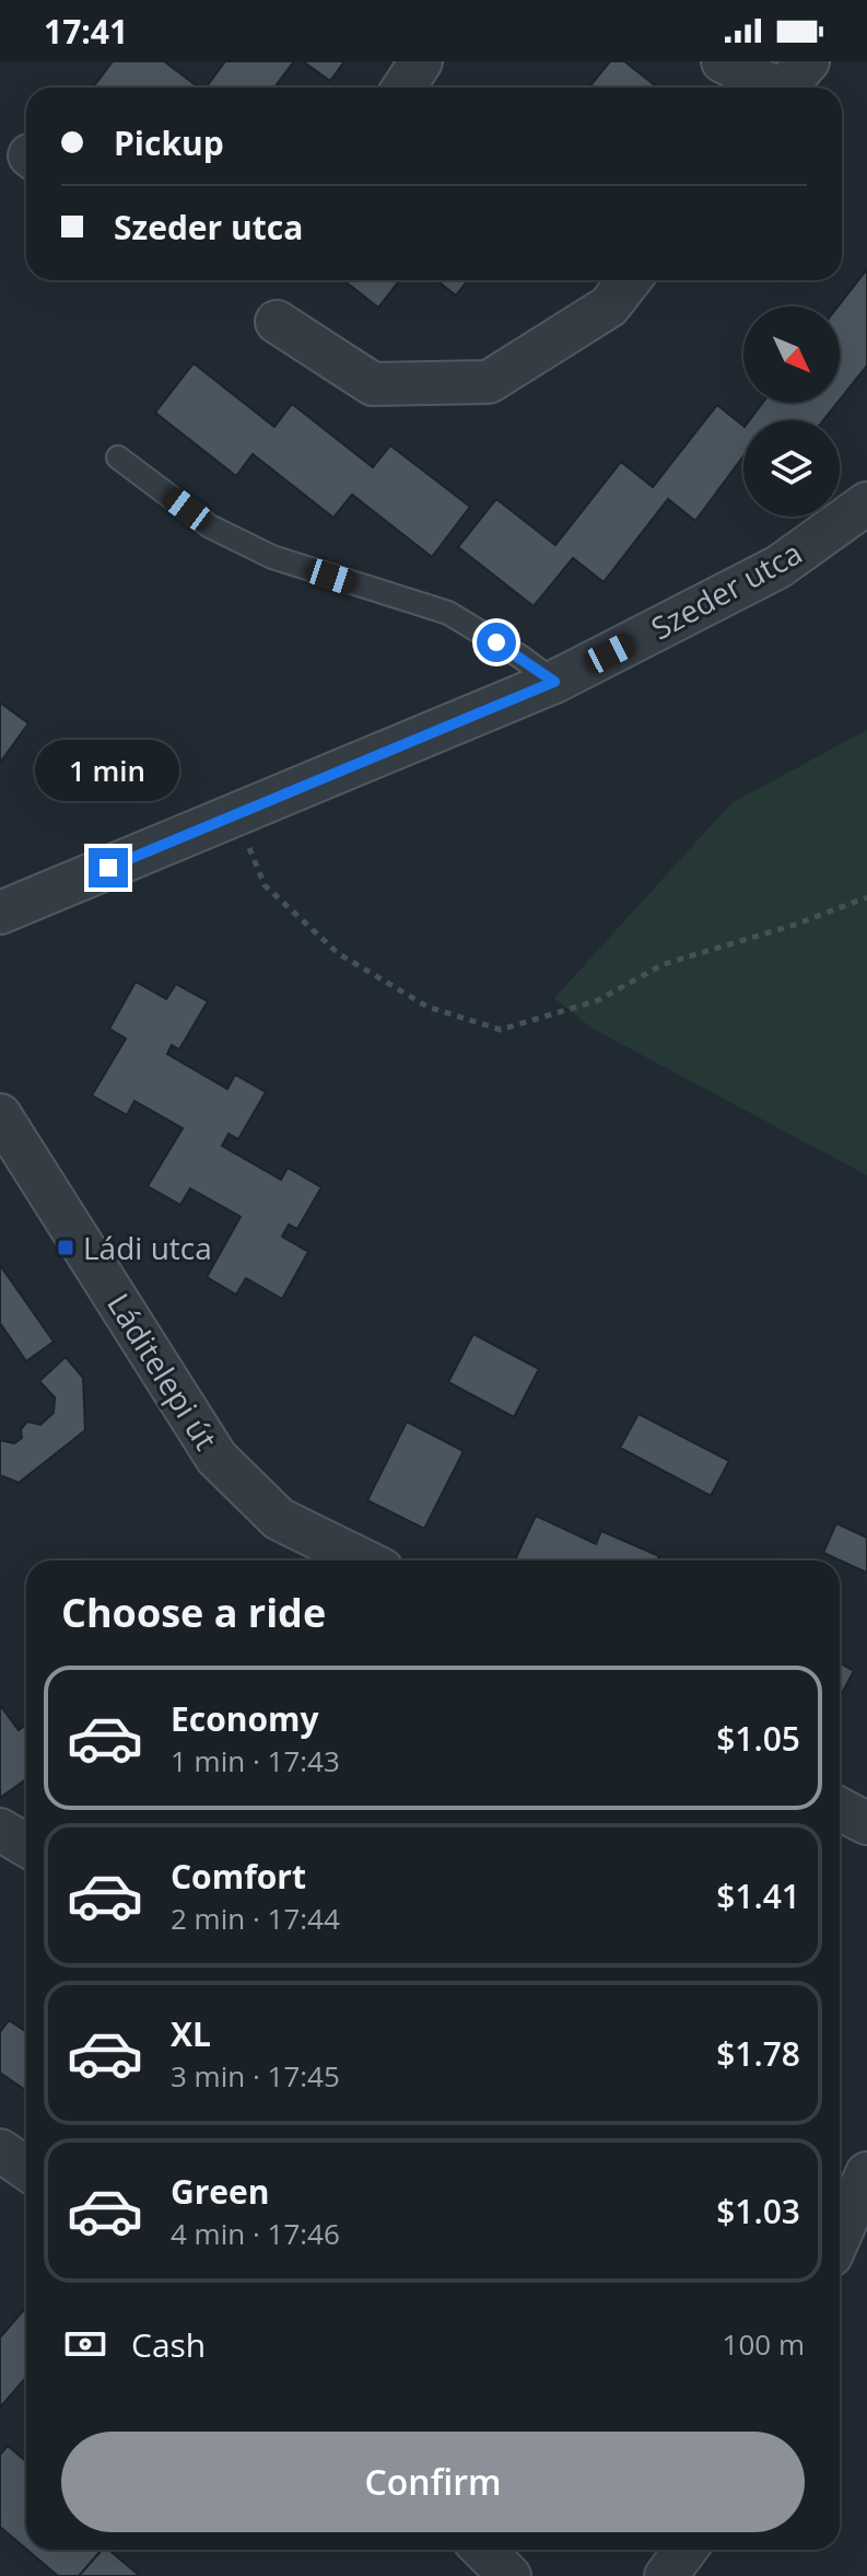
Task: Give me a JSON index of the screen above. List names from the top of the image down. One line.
{"streets":{"street":["Szeder utca","Láditelepi út"]},"places":{"transit":["Ládi utca"]},"north":"bottom right","page":{"status":"17:41","banner":["Pickup","Szeder utca"],"bubble":"1 min","heading":"Choose a ride","list":[{"name":"Economy","note":"1 min · 17:43","value":"$1.05"},{"name":"Comfort","note":"2 min · 17:44","value":"$1.41"},{"name":"XL","note":"3 min · 17:45","value":"$1.78"},{"name":"Green","note":"4 min · 17:46","value":"$1.03"}],"pay":["Cash","100 m"],"buttons":"Confirm"}}
